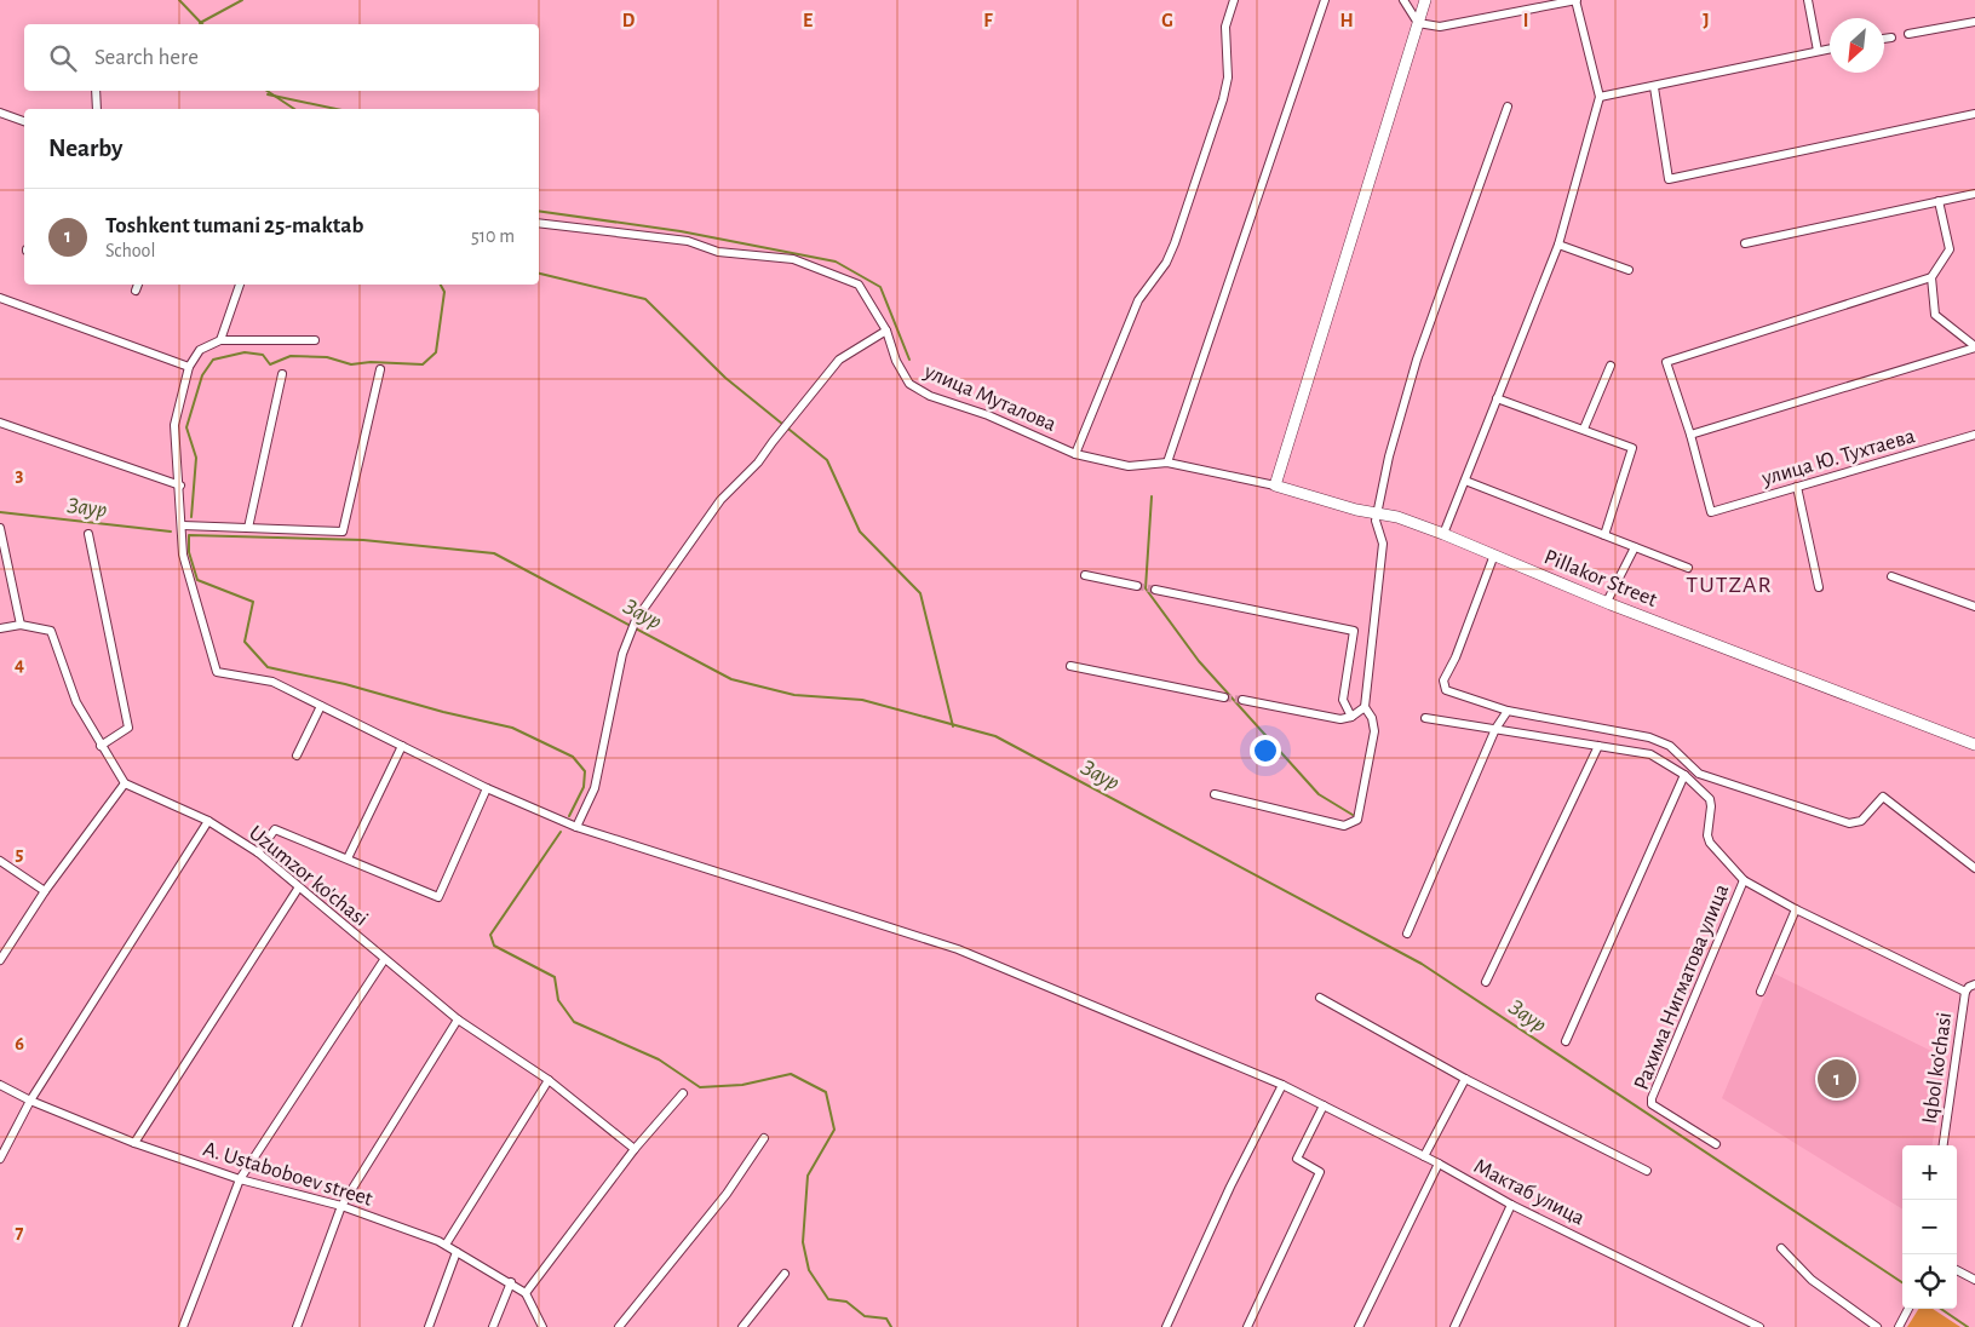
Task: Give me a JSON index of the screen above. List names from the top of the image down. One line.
{"streets":{"street":["улица Муталова","улица Ю. Тухтаева","Pillakor Street","Uzumzor ko'chasi","Рахима Нигматова улица","Iqbol ko'chasi","A. Ustaboboev street","Мактаб улица"]},"crossings":[["улица Муталова","Pillakor Street"]],"districts":["TUTZAR"],"water":["Заур"],"north":"bottom left","page":{"search":"Search here","heading":"Nearby","list":[{"mark":"1","name":"Toshkent tumani 25-maktab","note":"School","value":"510 m"}],"pins":"1","map_buttons":["+","−"]},"grid":{"columns":["D","E","F","G","H","I","J"],"rows":["3","4","5","6","7"]}}
